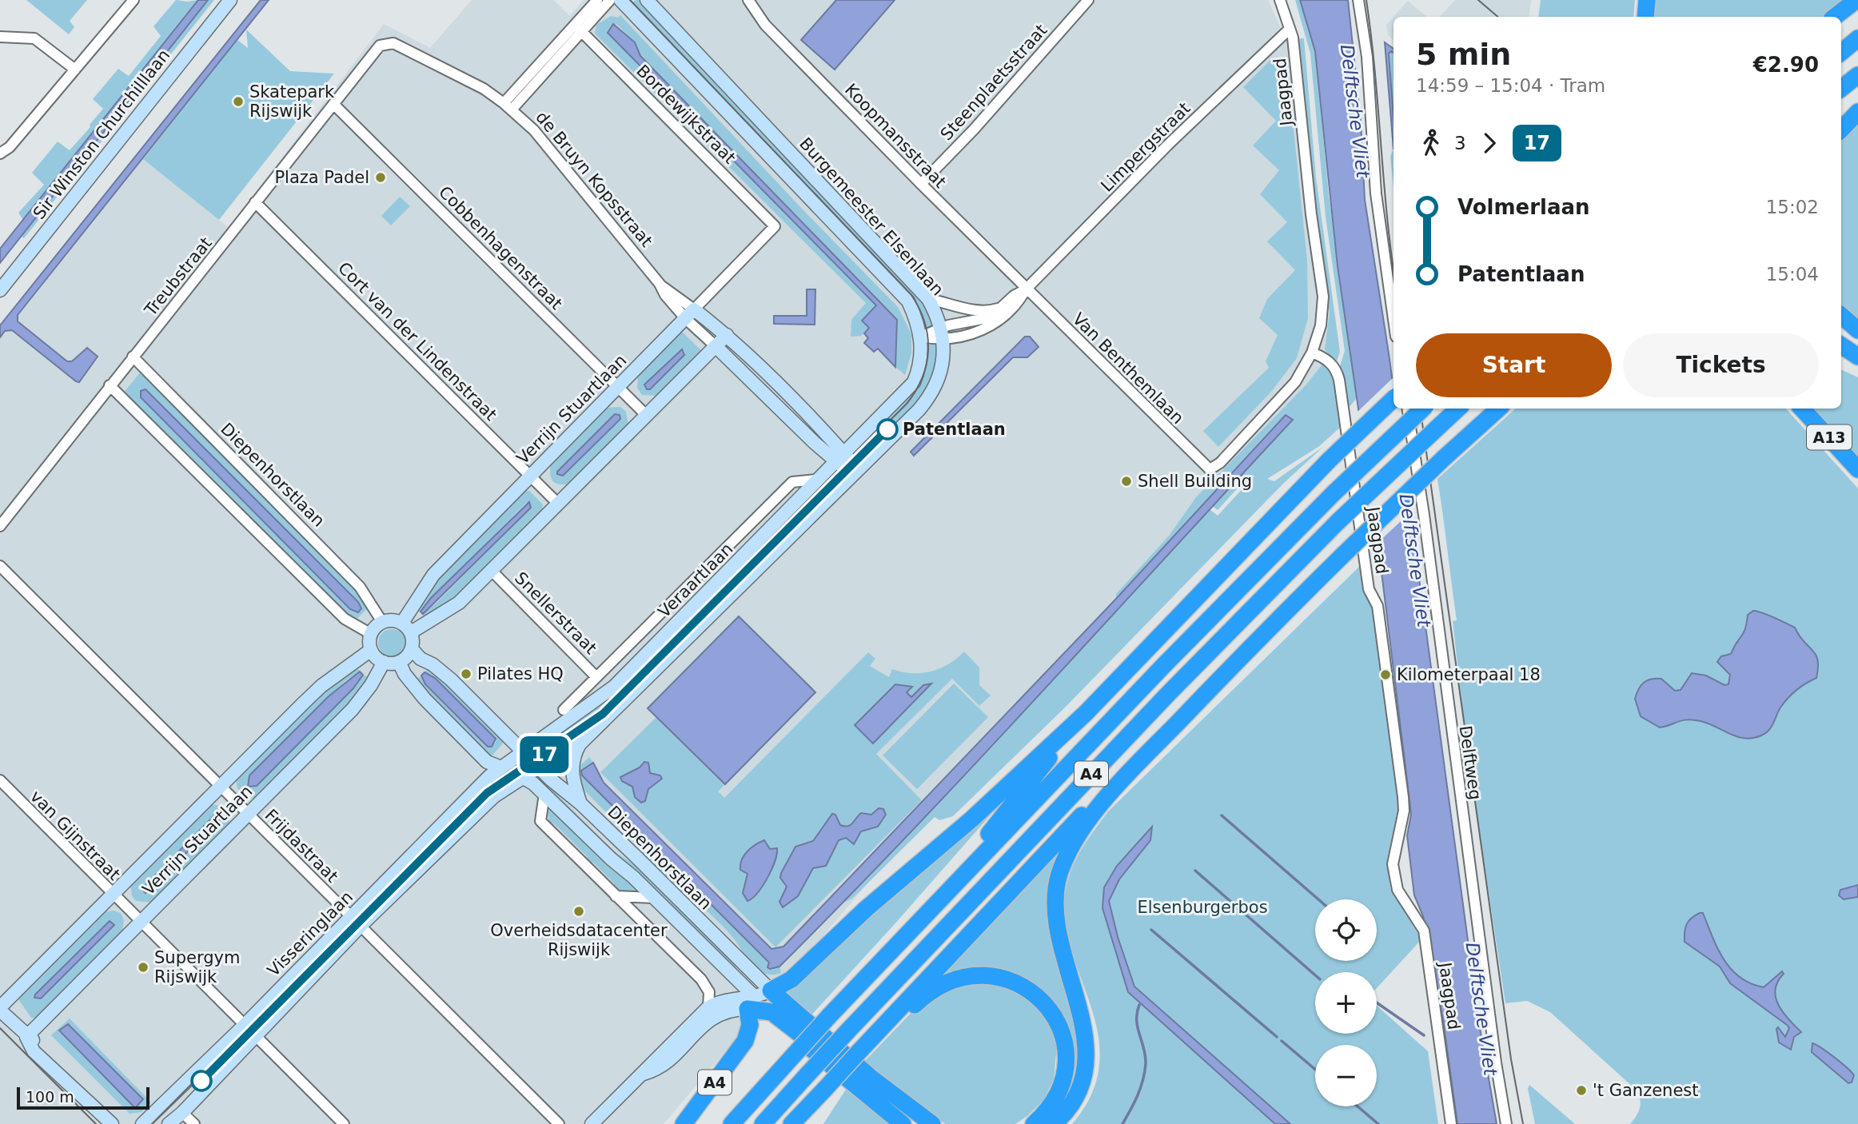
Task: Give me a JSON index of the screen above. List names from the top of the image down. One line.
{"streets":{"highway":["A13","A4"],"street":["Steenplaetsstraat","Jaagpad","Bordewijkstraat","Sir Winston Churchilllaan","Koopmansstraat","Limpergstraat","de Bruyn Kopsstraat","Burgemeester Elsenlaan","Cobbenhagenstraat","Treubstraat","Cort van der Lindenstraat","Van Benthemlaan","Verrijn Stuartlaan","Diepenhorstlaan","Veraartlaan","Snellerstraat","Delftweg","van Gijnstraat","Frijdastraat","Visseringlaan"]},"crossings":[["Steenplaetsstraat","Koopmansstraat"],["Jaagpad","Limpergstraat"],["Jaagpad","Van Benthemlaan"],["Bordewijkstraat","Verrijn Stuartlaan"],["Koopmansstraat","Limpergstraat"],["Koopmansstraat","Van Benthemlaan"],["Limpergstraat","Burgemeester Elsenlaan"],["Limpergstraat","Van Benthemlaan"],["de Bruyn Kopsstraat","Burgemeester Elsenlaan"],["de Bruyn Kopsstraat","Treubstraat"],["de Bruyn Kopsstraat","Verrijn Stuartlaan"],["de Bruyn Kopsstraat","Veraartlaan"],["Burgemeester Elsenlaan","Veraartlaan"],["Cobbenhagenstraat","Treubstraat"],["Cobbenhagenstraat","Verrijn Stuartlaan"],["Treubstraat","Cort van der Lindenstraat"],["Treubstraat","Diepenhorstlaan"],["Cort van der Lindenstraat","Verrijn Stuartlaan"],["Verrijn Stuartlaan","Diepenhorstlaan"],["Verrijn Stuartlaan","van Gijnstraat"],["Verrijn Stuartlaan","Frijdastraat"],["Diepenhorstlaan","Veraartlaan"],["Diepenhorstlaan","A4"],["Diepenhorstlaan","Visseringlaan"],["Veraartlaan","Snellerstraat"],["Veraartlaan","Visseringlaan"],["van Gijnstraat","Visseringlaan"],["Frijdastraat","Visseringlaan"]],"water":["Delftsche Vliet"],"parks":["Elsenburgerbos"],"places":["Skatepark Rijswijk","Plaza Padel","Patentlaan","Shell Building","Pilates HQ","Kilometerpaal 18","Overheidsdatacenter Rijswijk","Supergym Rijswijk","'t Ganzenest"],"lines":["tram line 17"],"scale_bar":"100 m","page":{"on_map":"17","heading":["5 min","14:59 – 15:04 · Tram","€2.90"],"legs":["3","17"],"list":[{"name":"Volmerlaan","value":"15:02"},{"name":"Patentlaan","value":"15:04"}],"buttons":["Start","Tickets"],"map_buttons":["+","−"],"scale":"100 m"}}
